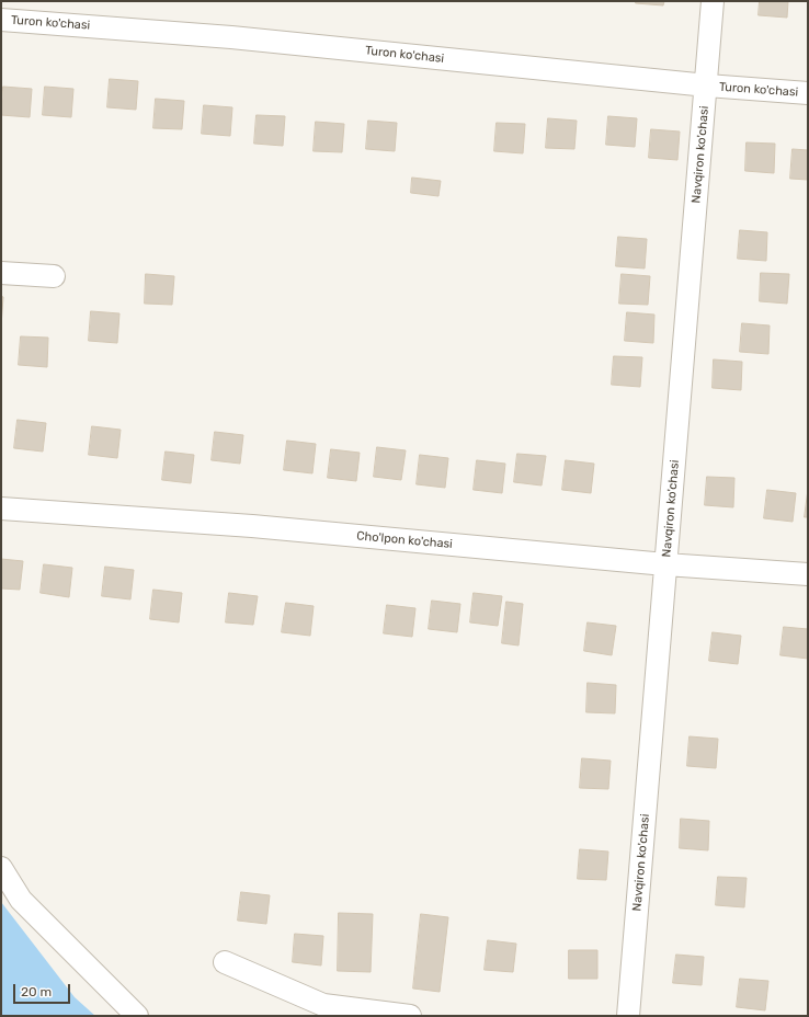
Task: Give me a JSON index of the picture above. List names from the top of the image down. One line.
{"streets":{"street":["Turon ko'chasi","Navqiron ko'chasi","Cho'lpon ko'chasi"]},"crossings":[["Turon ko'chasi","Navqiron ko'chasi"],["Navqiron ko'chasi","Cho'lpon ko'chasi"]],"scale_bar":"20 m"}
